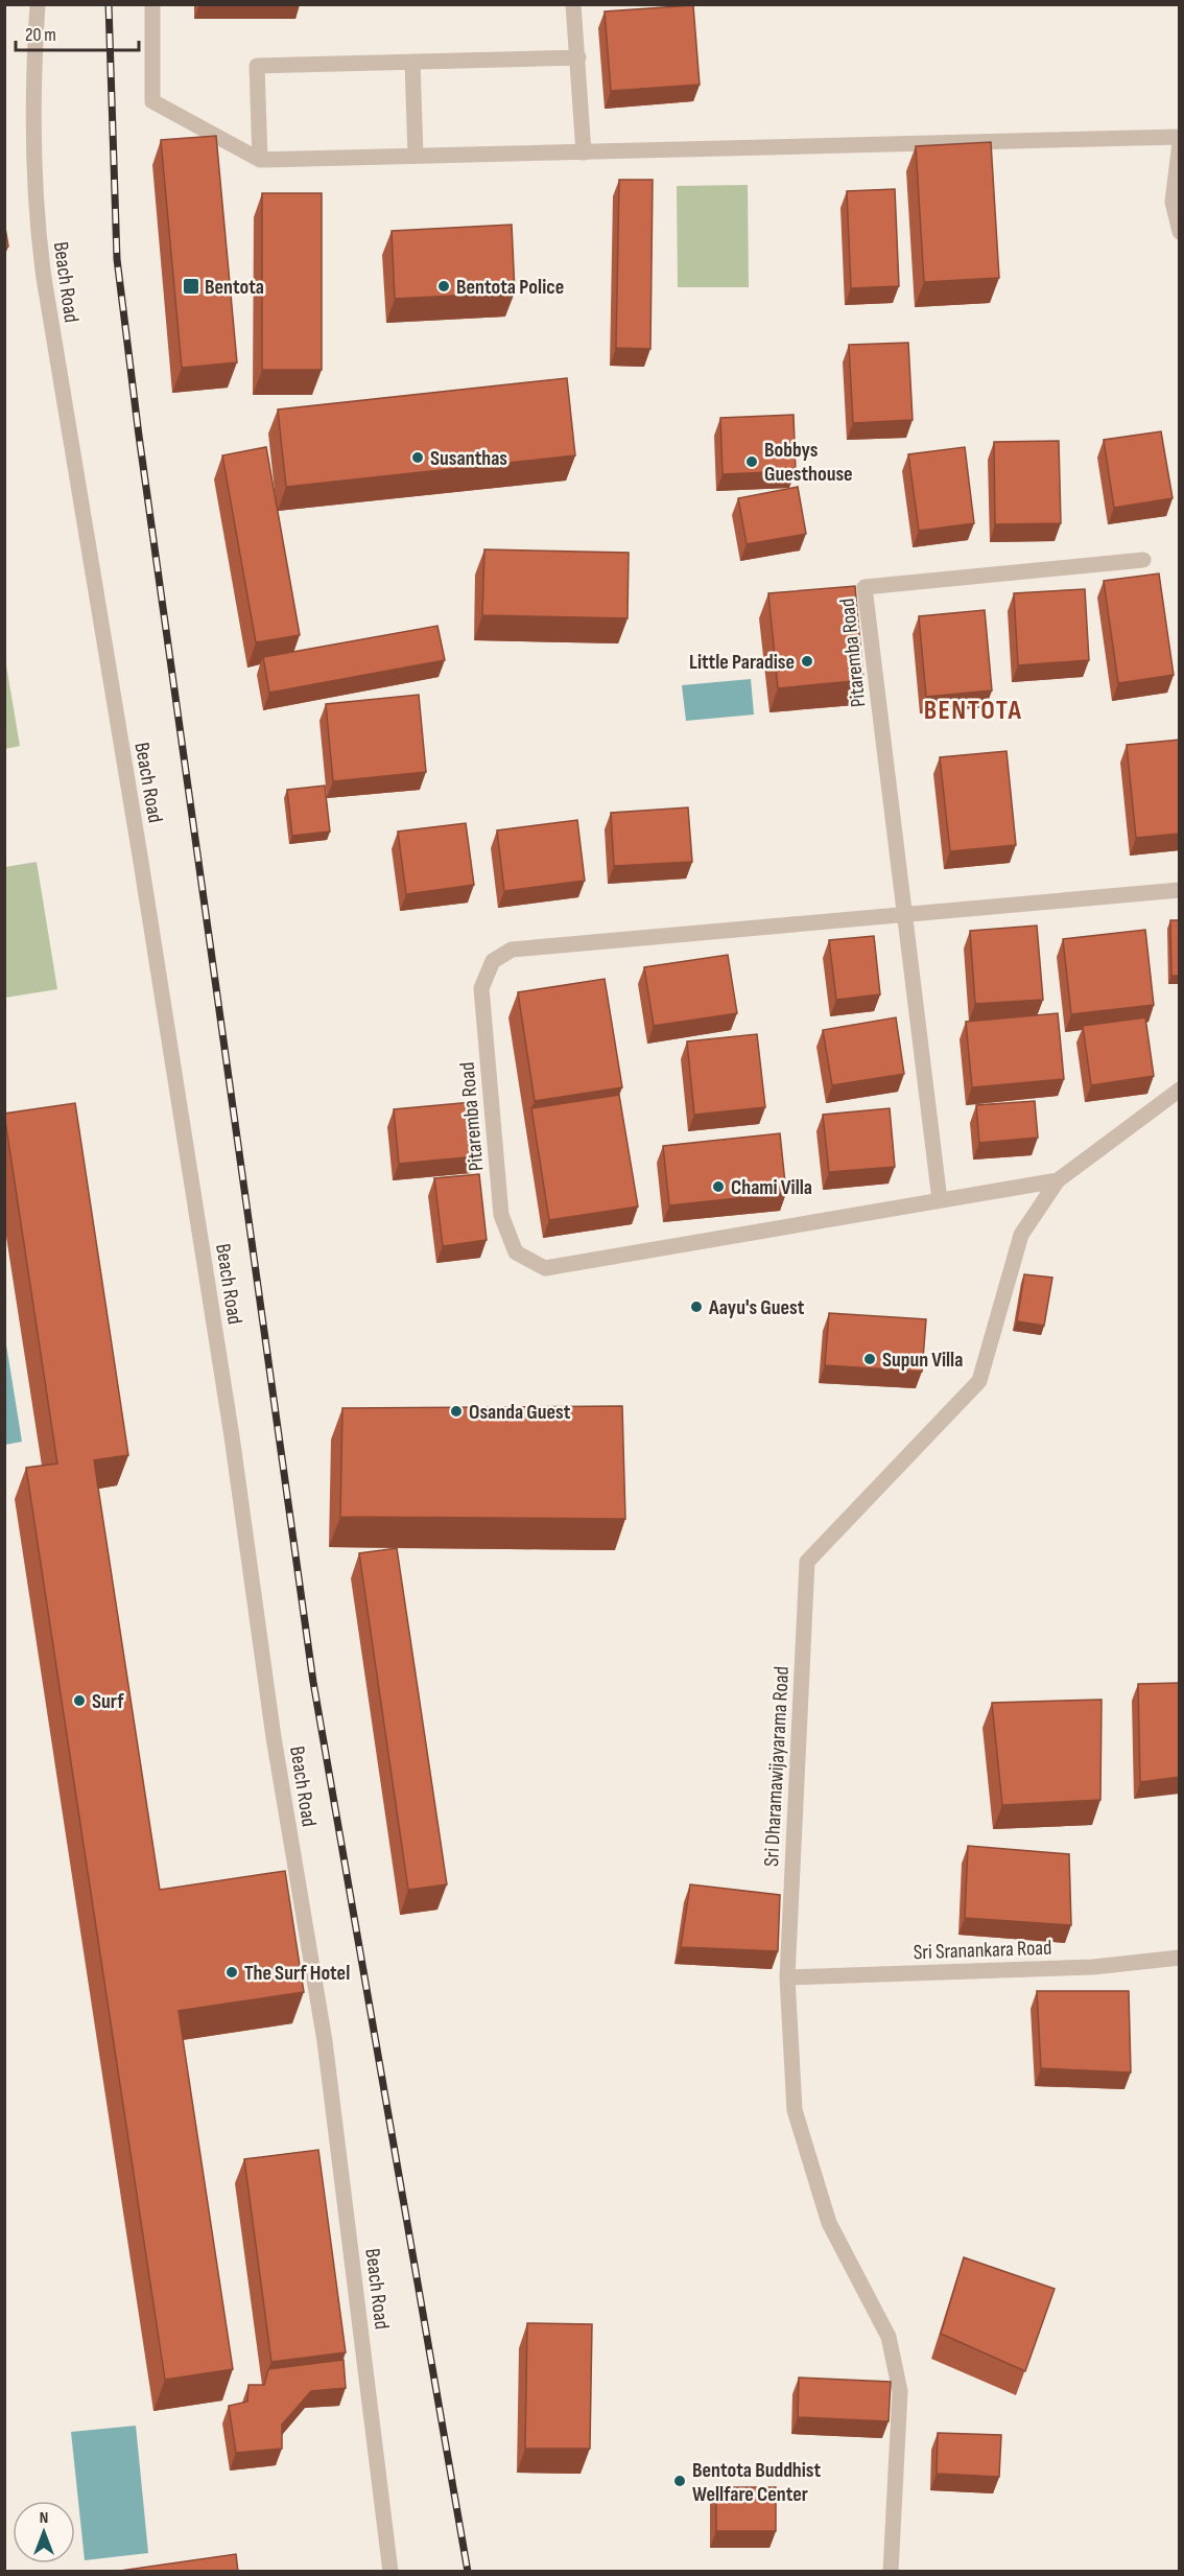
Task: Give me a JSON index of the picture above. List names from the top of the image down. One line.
{"streets":{"street":["Beach Road","Pitaremba Road","Sri Dharamawijayarama Road","Sri Sranankara Road"]},"crossings":[["Pitaremba Road","Sri Dharamawijayarama Road"],["Sri Dharamawijayarama Road","Sri Sranankara Road"]],"districts":["BENTOTA"],"places":{"transit":["Bentota"],"other":["Bentota Police","Susanthas","Bobbys Guesthouse","Little Paradise","Chami Villa","Aayu's Guest","Supun Villa","Osanda Guest","Surf","The Surf Hotel","Bentota Buddhist Wellfare Center"]},"scale_bar":"20 m","north":"top"}
